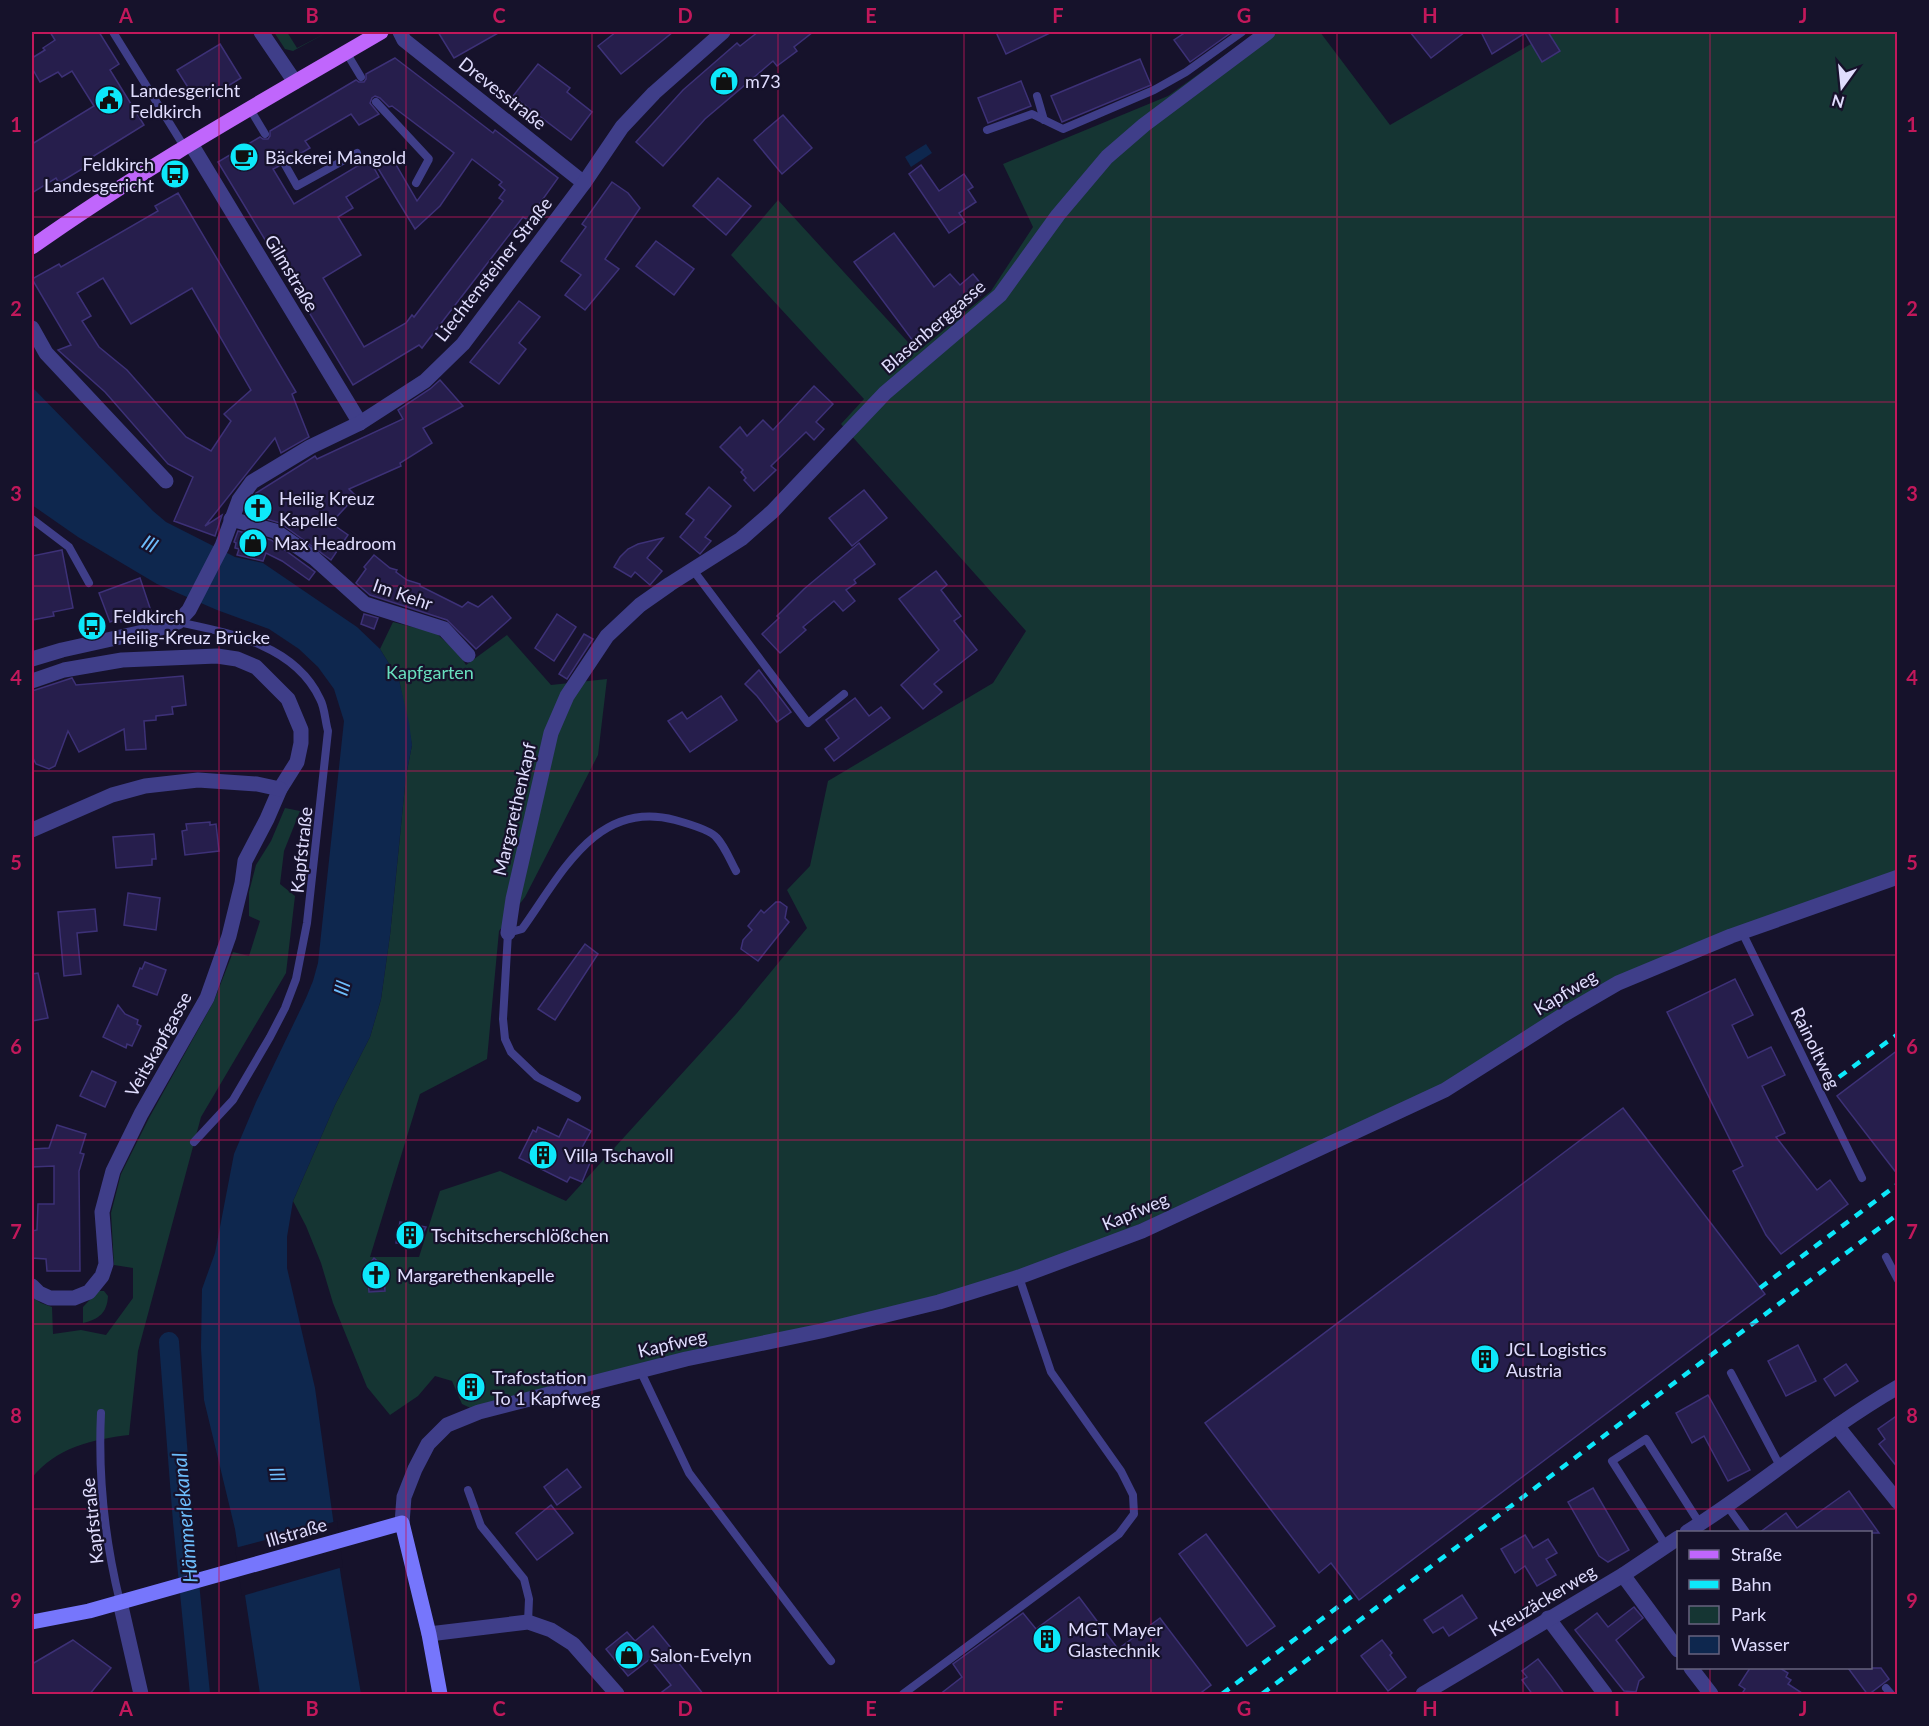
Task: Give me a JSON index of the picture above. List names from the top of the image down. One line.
{"streets":{"main road":["Illstraße"],"street":["Drevesstraße","Liechtensteiner Straße","Gilmstraße","Blasenberggasse","Im Kehr","Margarethenkapf","Kapfweg","Veitskapfgasse","Kreuzäckerweg"],"lane":["Kapfstraße","Rainoltweg"]},"crossings":[["Drevesstraße","Liechtensteiner Straße"],["Liechtensteiner Straße","Gilmstraße"],["Liechtensteiner Straße","Im Kehr"],["Liechtensteiner Straße","Kapfstraße"],["Blasenberggasse","Margarethenkapf"],["Kapfstraße","Illstraße"],["Kapfweg","Rainoltweg"],["Kapfweg","Illstraße"]],"water":["Ill","Hämmerlekanal"],"parks":["Kapfgarten"],"places":{"shop":["m73","Max Headroom","Salon-Evelyn"],"public building":["Landesgericht Feldkirch"],"cafe":["Bäckerei Mangold"],"bus stop":["Feldkirch Landesgericht","Feldkirch Heilig-Kreuz Brücke"],"church":["Heilig Kreuz Kapelle","Margarethenkapelle"],"building":["Villa Tschavoll","Tschitscherschlößchen","JCL Logistics Austria","Trafostation To 1 Kapfweg","MGT Mayer Glastechnik"]},"legend":["Straße","Bahn","Park","Wasser"],"north":"bottom","grid":{"columns":["A","B","C","D","E","F","G","H","I","J"],"rows":["1","2","3","4","5","6","7","8","9"]}}
